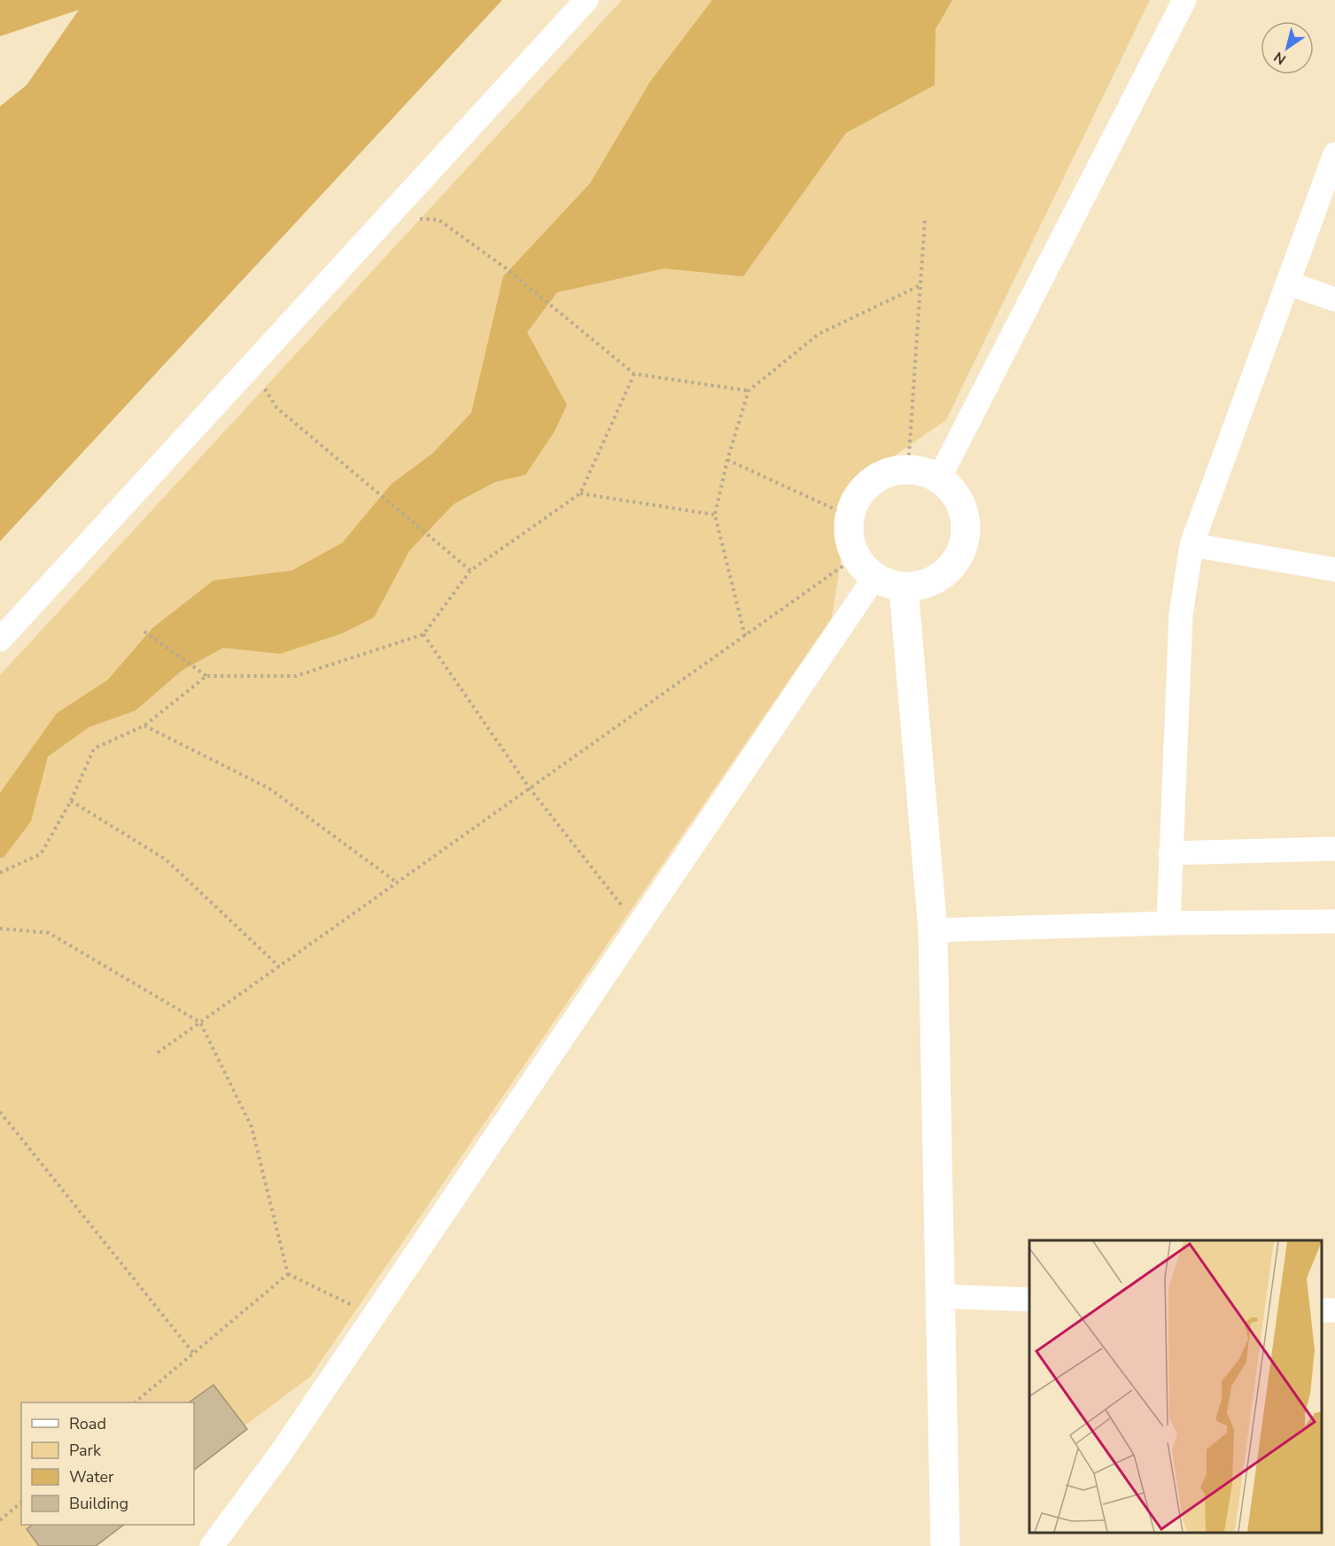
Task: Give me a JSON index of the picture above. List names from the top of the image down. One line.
{"legend":["Road","Park","Water","Building"],"north":"bottom left"}
